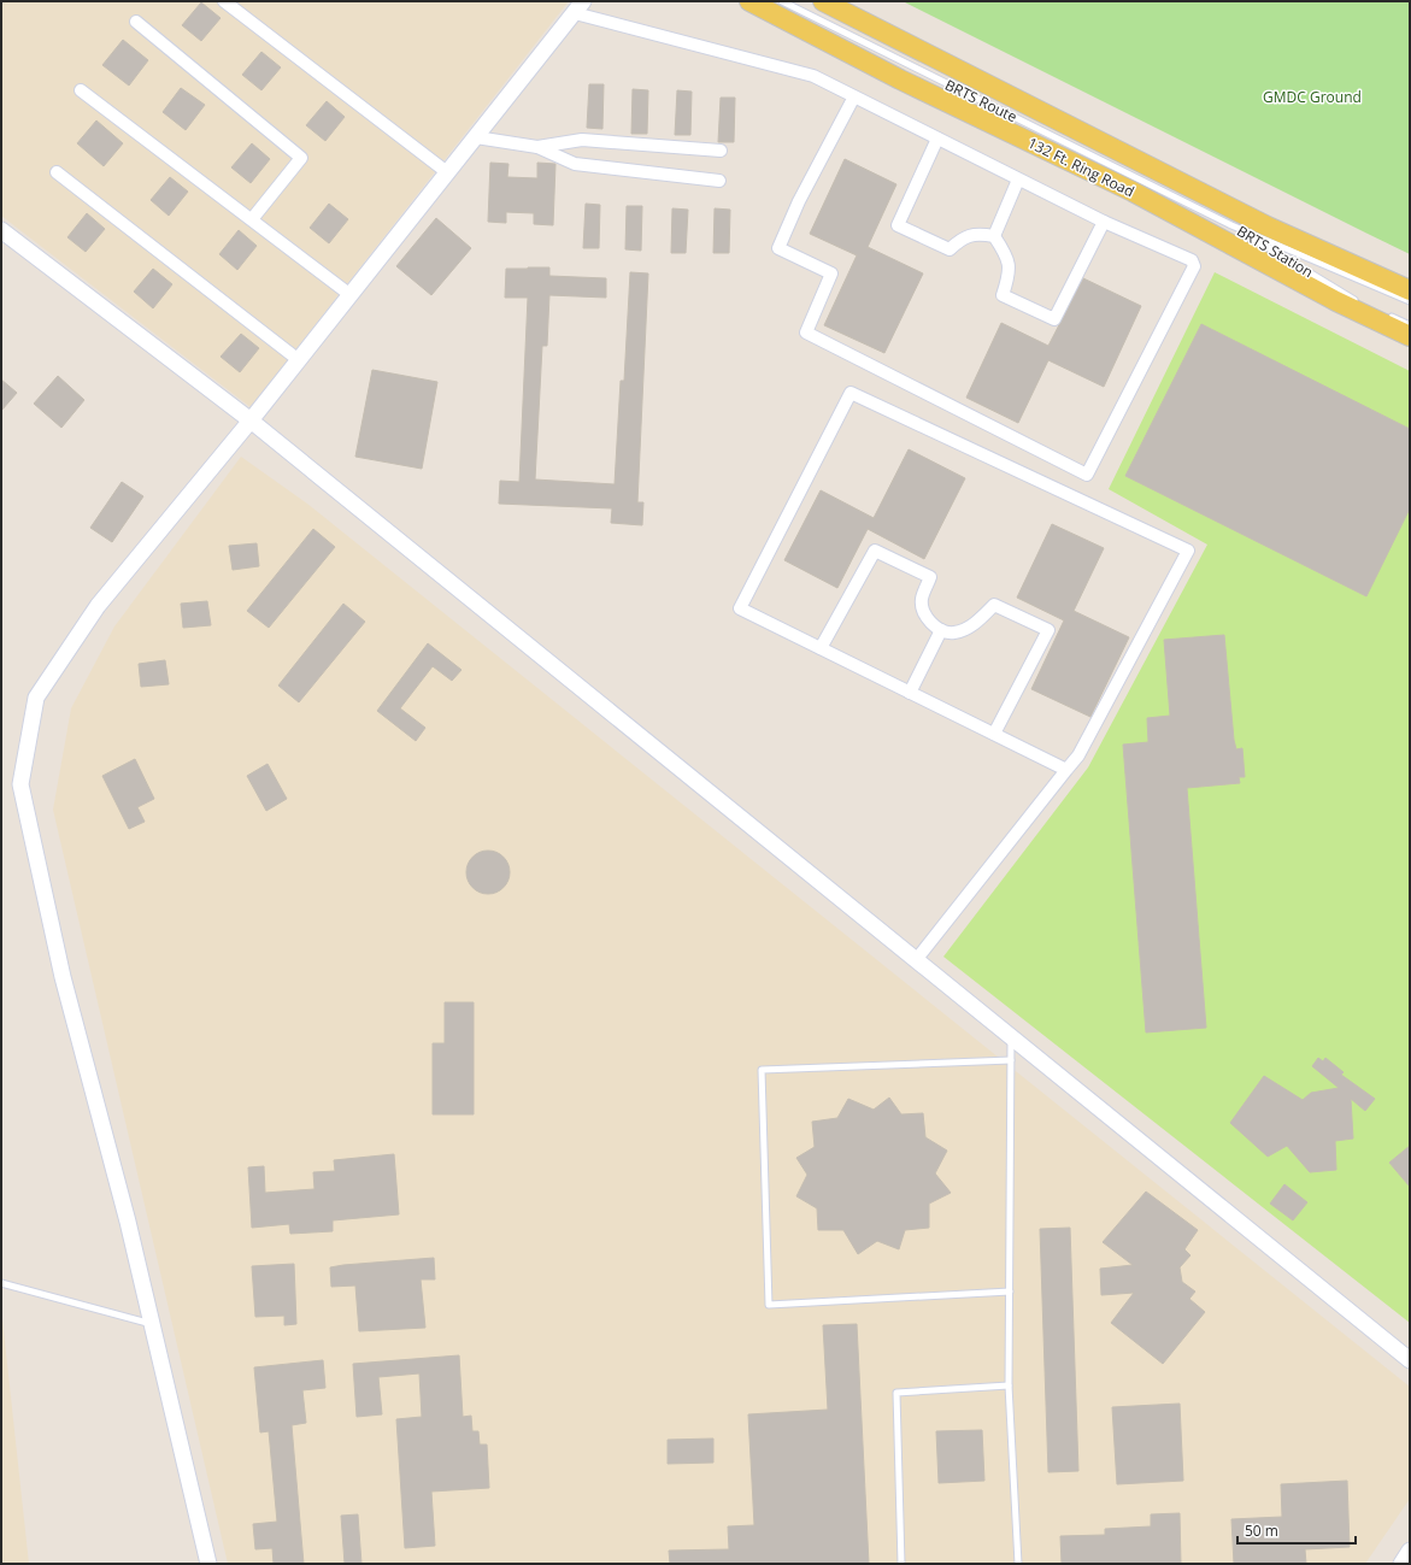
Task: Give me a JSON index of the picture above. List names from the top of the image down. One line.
{"streets":{"main road":["132 Ft. Ring Road"],"lane":["BRTS Route","BRTS Station"]},"crossings":[["BRTS Route","BRTS Station"]],"parks":["GMDC Ground"],"scale_bar":"50 m"}
